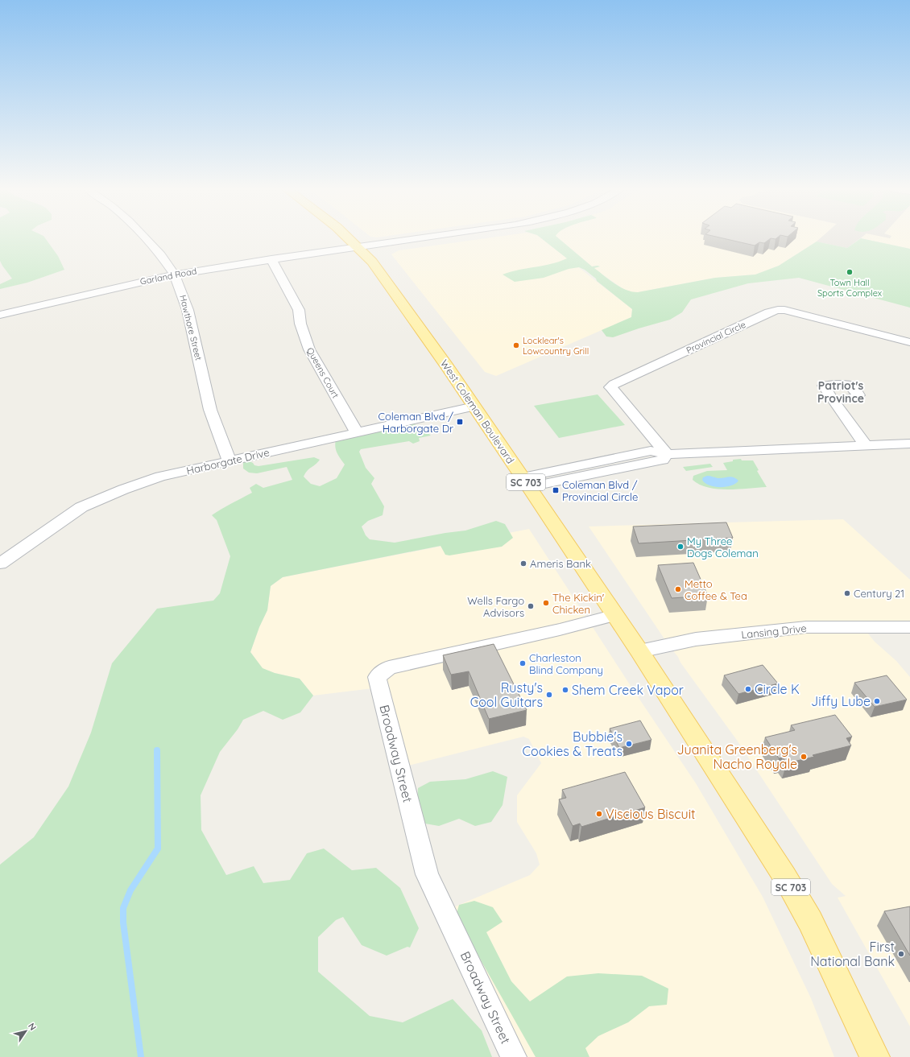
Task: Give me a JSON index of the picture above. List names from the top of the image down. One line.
{"streets":{"main road":["West Coleman Boulevard","SC 703"],"street":["Garland Road","Hawthore Street","Provincial Circle","Queens Court","Harborgate Drive","Lansing Drive","Broadway Street"]},"crossings":[["Garland Road","Hawthore Street"],["Garland Road","Queens Court"],["Garland Road","West Coleman Boulevard"],["Hawthore Street","Harborgate Drive"],["Queens Court","Harborgate Drive"],["West Coleman Boulevard","Harborgate Drive"],["West Coleman Boulevard","Lansing Drive"],["West Coleman Boulevard","Broadway Street"]],"districts":["Patriot's Province"],"places":{"other":["Town Hall Sports Complex","Locklear's Lowcountry Grill","My Three Dogs Coleman","Ameris Bank","Metto Coffee & Tea","Century 21","The Kickin' Chicken","Wells Fargo Advisors","Charleston Blind Company","Circle K","Shem Creek Vapor","Rusty's Cool Guitars","Jiffy Lube","Bubbie's Cookies & Treats","Juanita Greenberg's Nacho Royale","Viscious Biscuit","First National Bank"],"transit":["Coleman Blvd / Harborgate Dr","Coleman Blvd / Provincial Circle"]},"north":"top right"}
